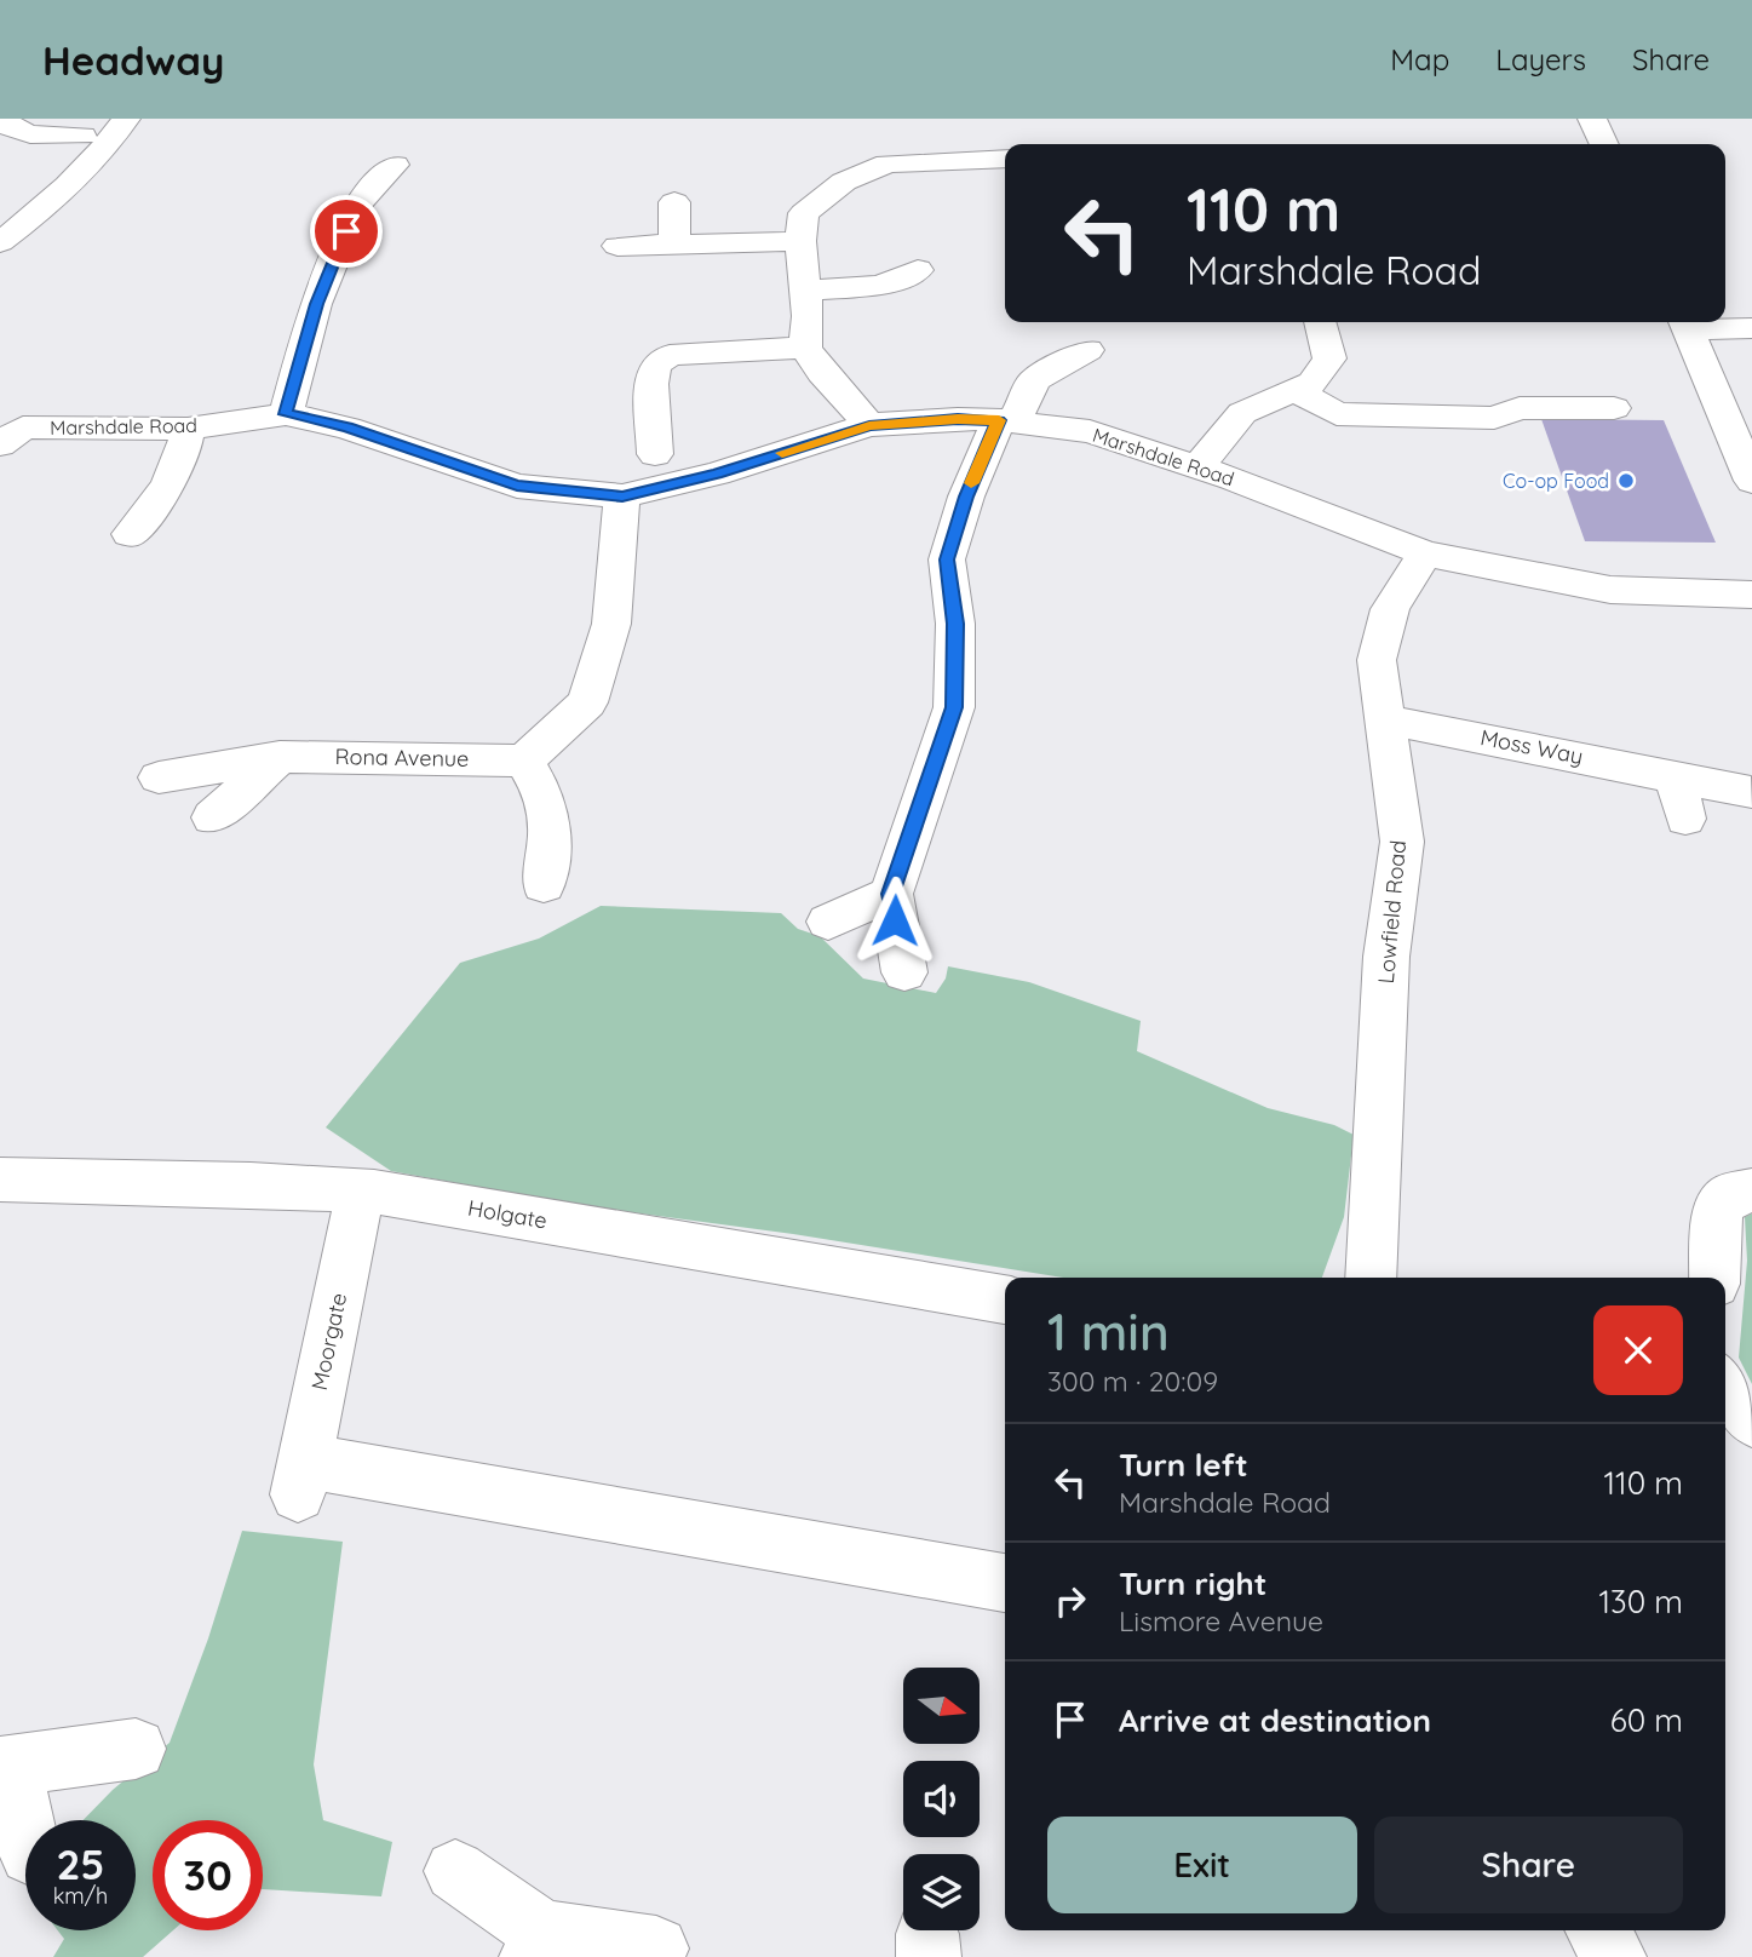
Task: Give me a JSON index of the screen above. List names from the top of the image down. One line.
{"streets":{"street":["Marshdale Road","Moss Way","Rona Avenue","Lowfield Road","Holgate","Moorgate"]},"crossings":[["Marshdale Road","Lowfield Road"],["Moss Way","Lowfield Road"],["Holgate","Moorgate"]],"places":["Co-op Food"],"north":"right","page":{"header":"Headway","nav":["Map","Layers","Share"],"turn":["110 m","Marshdale Road"],"heading":["1 min","300 m · 20:09"],"list":[{"name":"Turn left","note":"Marshdale Road","value":"110 m"},{"name":"Turn right","note":"Lismore Avenue","value":"130 m"},{"name":"Arrive at destination","value":"60 m"}],"buttons":["Exit","Share"],"speed":"25 km/h","limit":"30"}}
